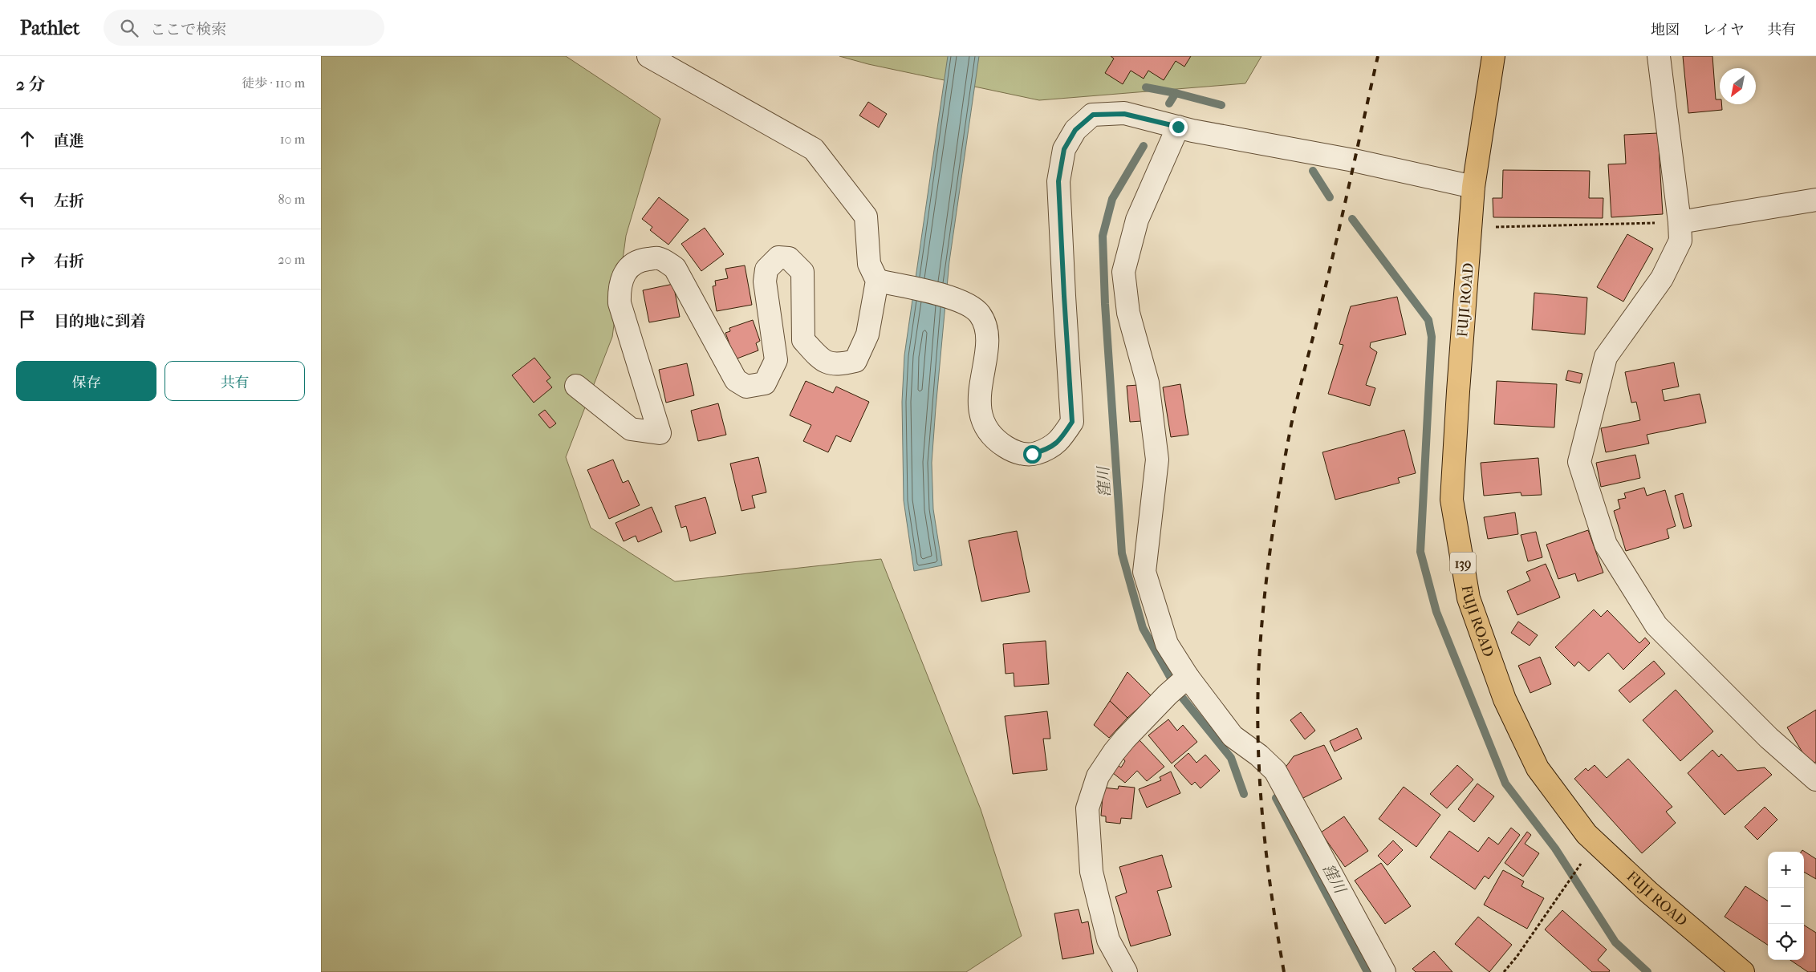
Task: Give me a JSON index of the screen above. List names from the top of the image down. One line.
{"streets":{"highway":["FUJI ROAD","139"]},"water":["窪川"],"north":"bottom left","page":{"header":"Pathlet","search":"ここで検索","nav":["地図","レイヤ","共有"],"heading":["2 分","徒歩 · 110 m"],"list":[["直進","10 m"],["左折","80 m"],["右折","20 m"],"目的地に到着"],"buttons":["保存","共有"],"map_buttons":["+","−"]}}
